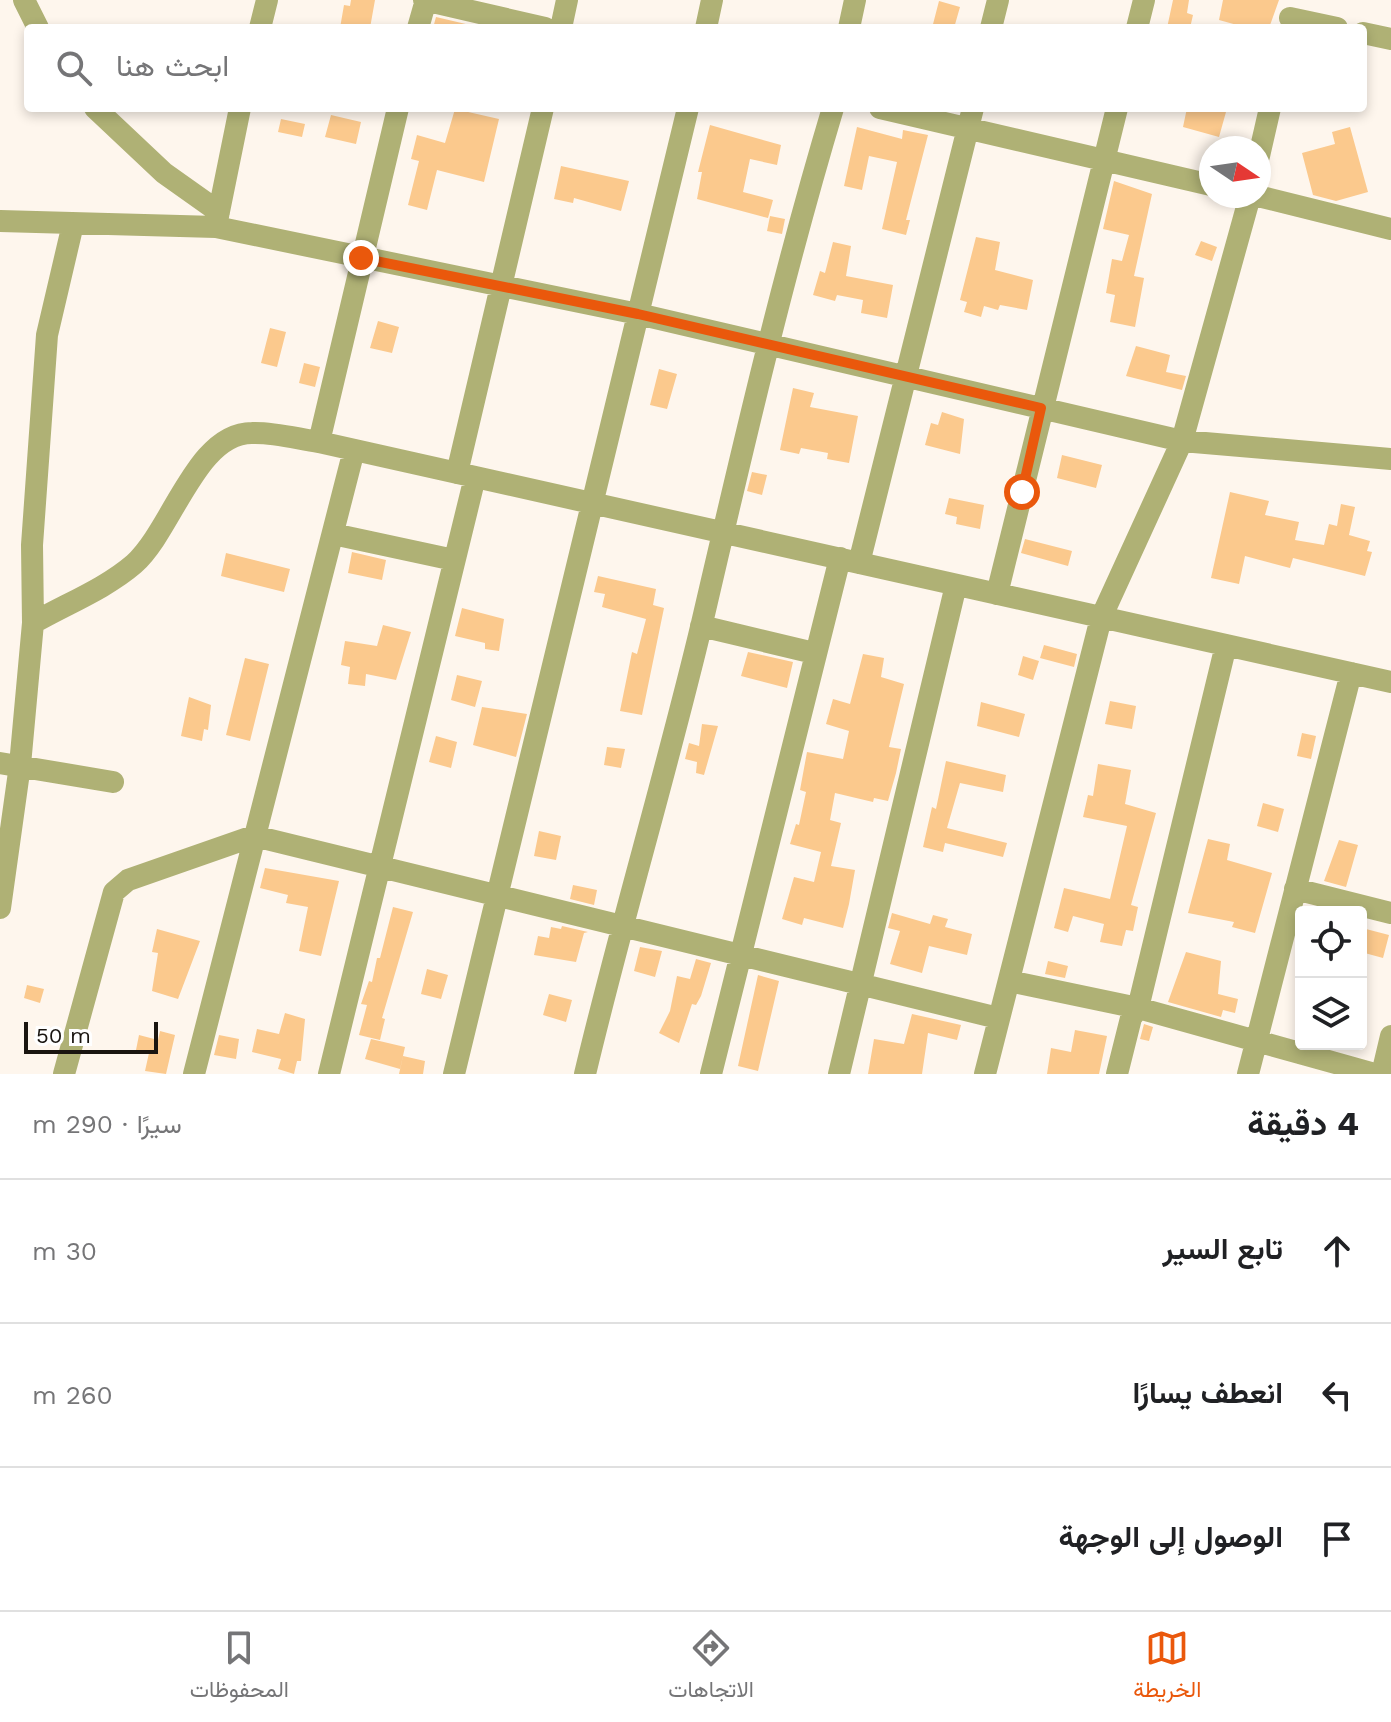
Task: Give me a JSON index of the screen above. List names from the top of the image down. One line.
{"scale_bar":"50 m","north":"right","page":{"search":"ابحث هنا","scale":"50 m","heading":["4 دقيقة","سيرًا · 290 m"],"list":[["تابع السير","30 m"],["انعطف يسارًا","260 m"],"الوصول إلى الوجهة"],"nav":["الخريطة","الاتجاهات","المحفوظات"]}}
